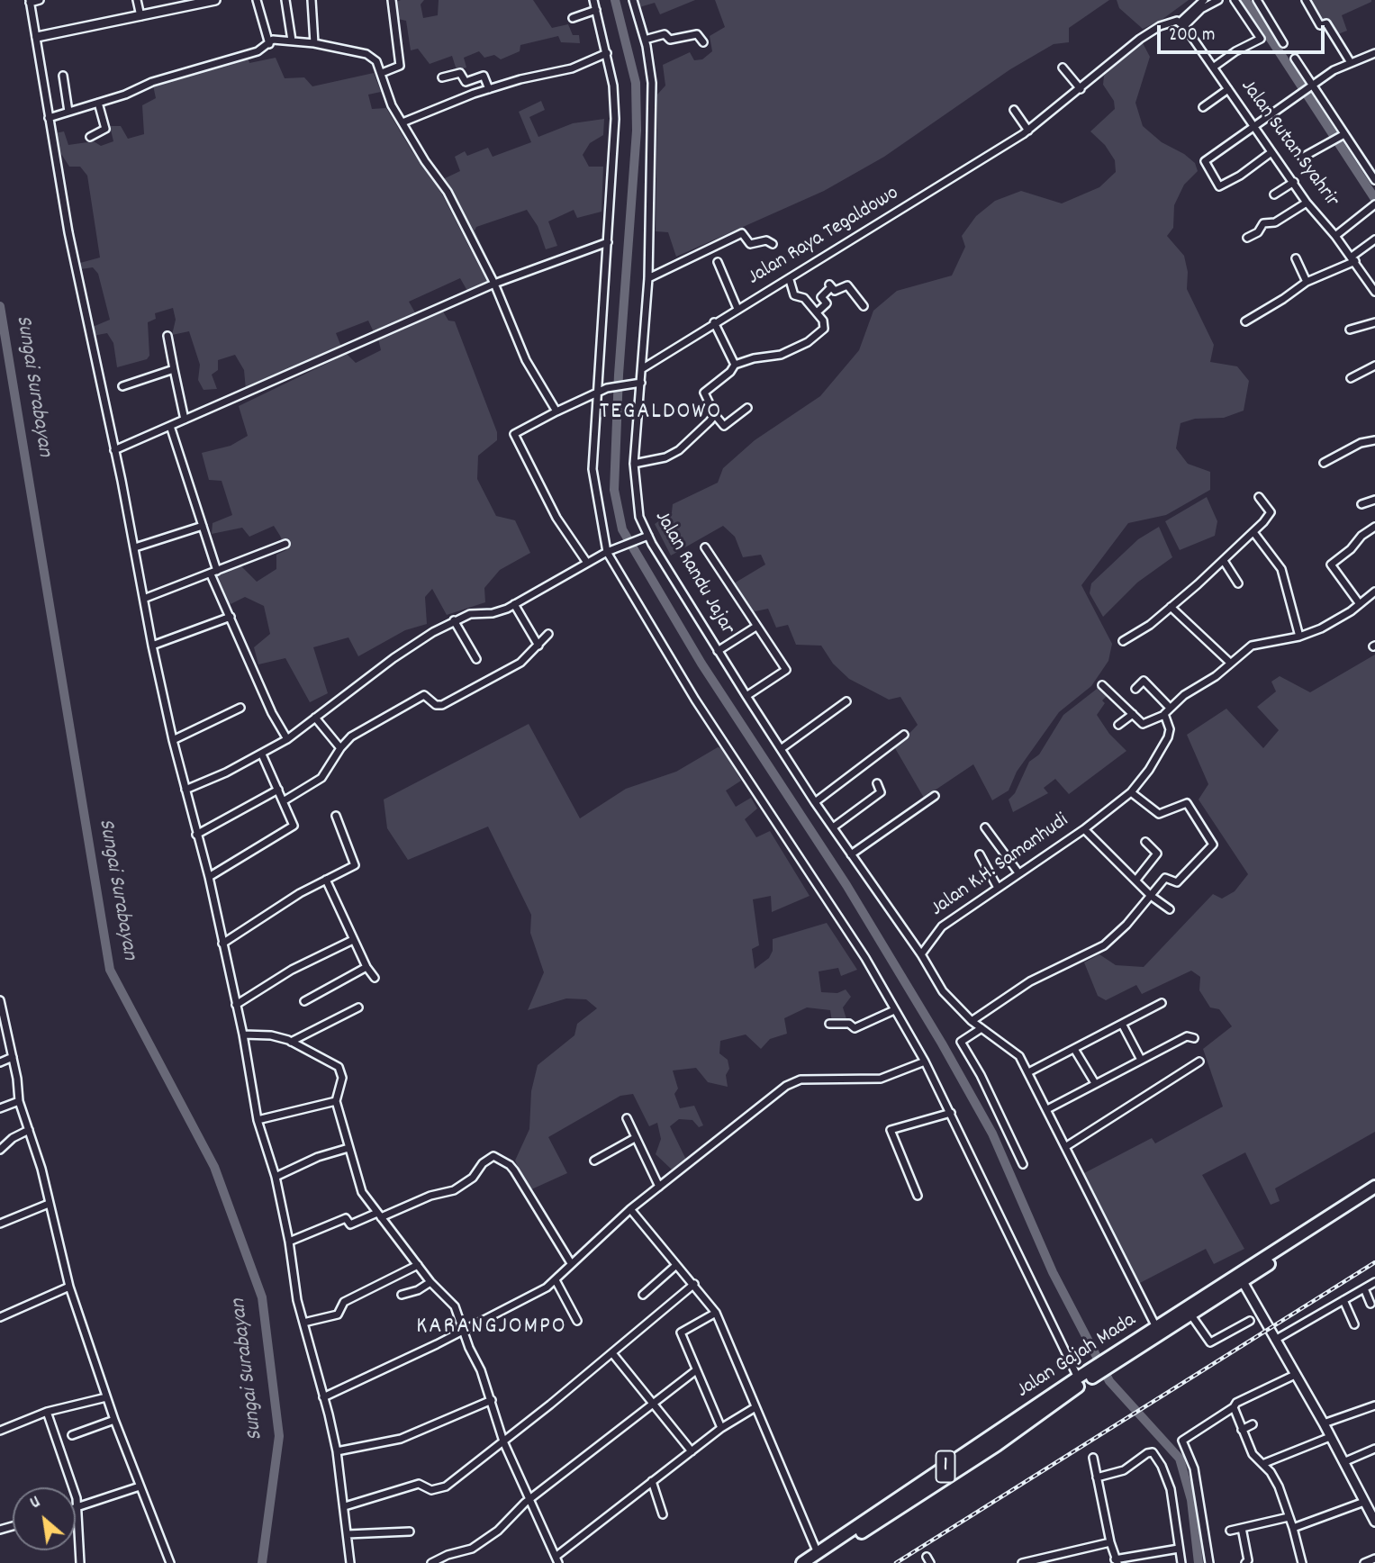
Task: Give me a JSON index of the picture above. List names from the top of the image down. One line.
{"streets":{"highway":["Jalan Gajah Mada","1"],"street":["Jalan Sutan Syahrir","Jalan Raya Tegaldowo","Jalan Randu Jajar","Jalan K.H. Samanhudi"]},"crossings":[["Jalan Raya Tegaldowo","Jalan Randu Jajar"],["Jalan Randu Jajar","Jalan K.H. Samanhudi"]],"districts":["TEGALDOWO","KARANGJOMPO"],"water":["Sungai Surabayan"],"scale_bar":"200 m","north":"top left"}
